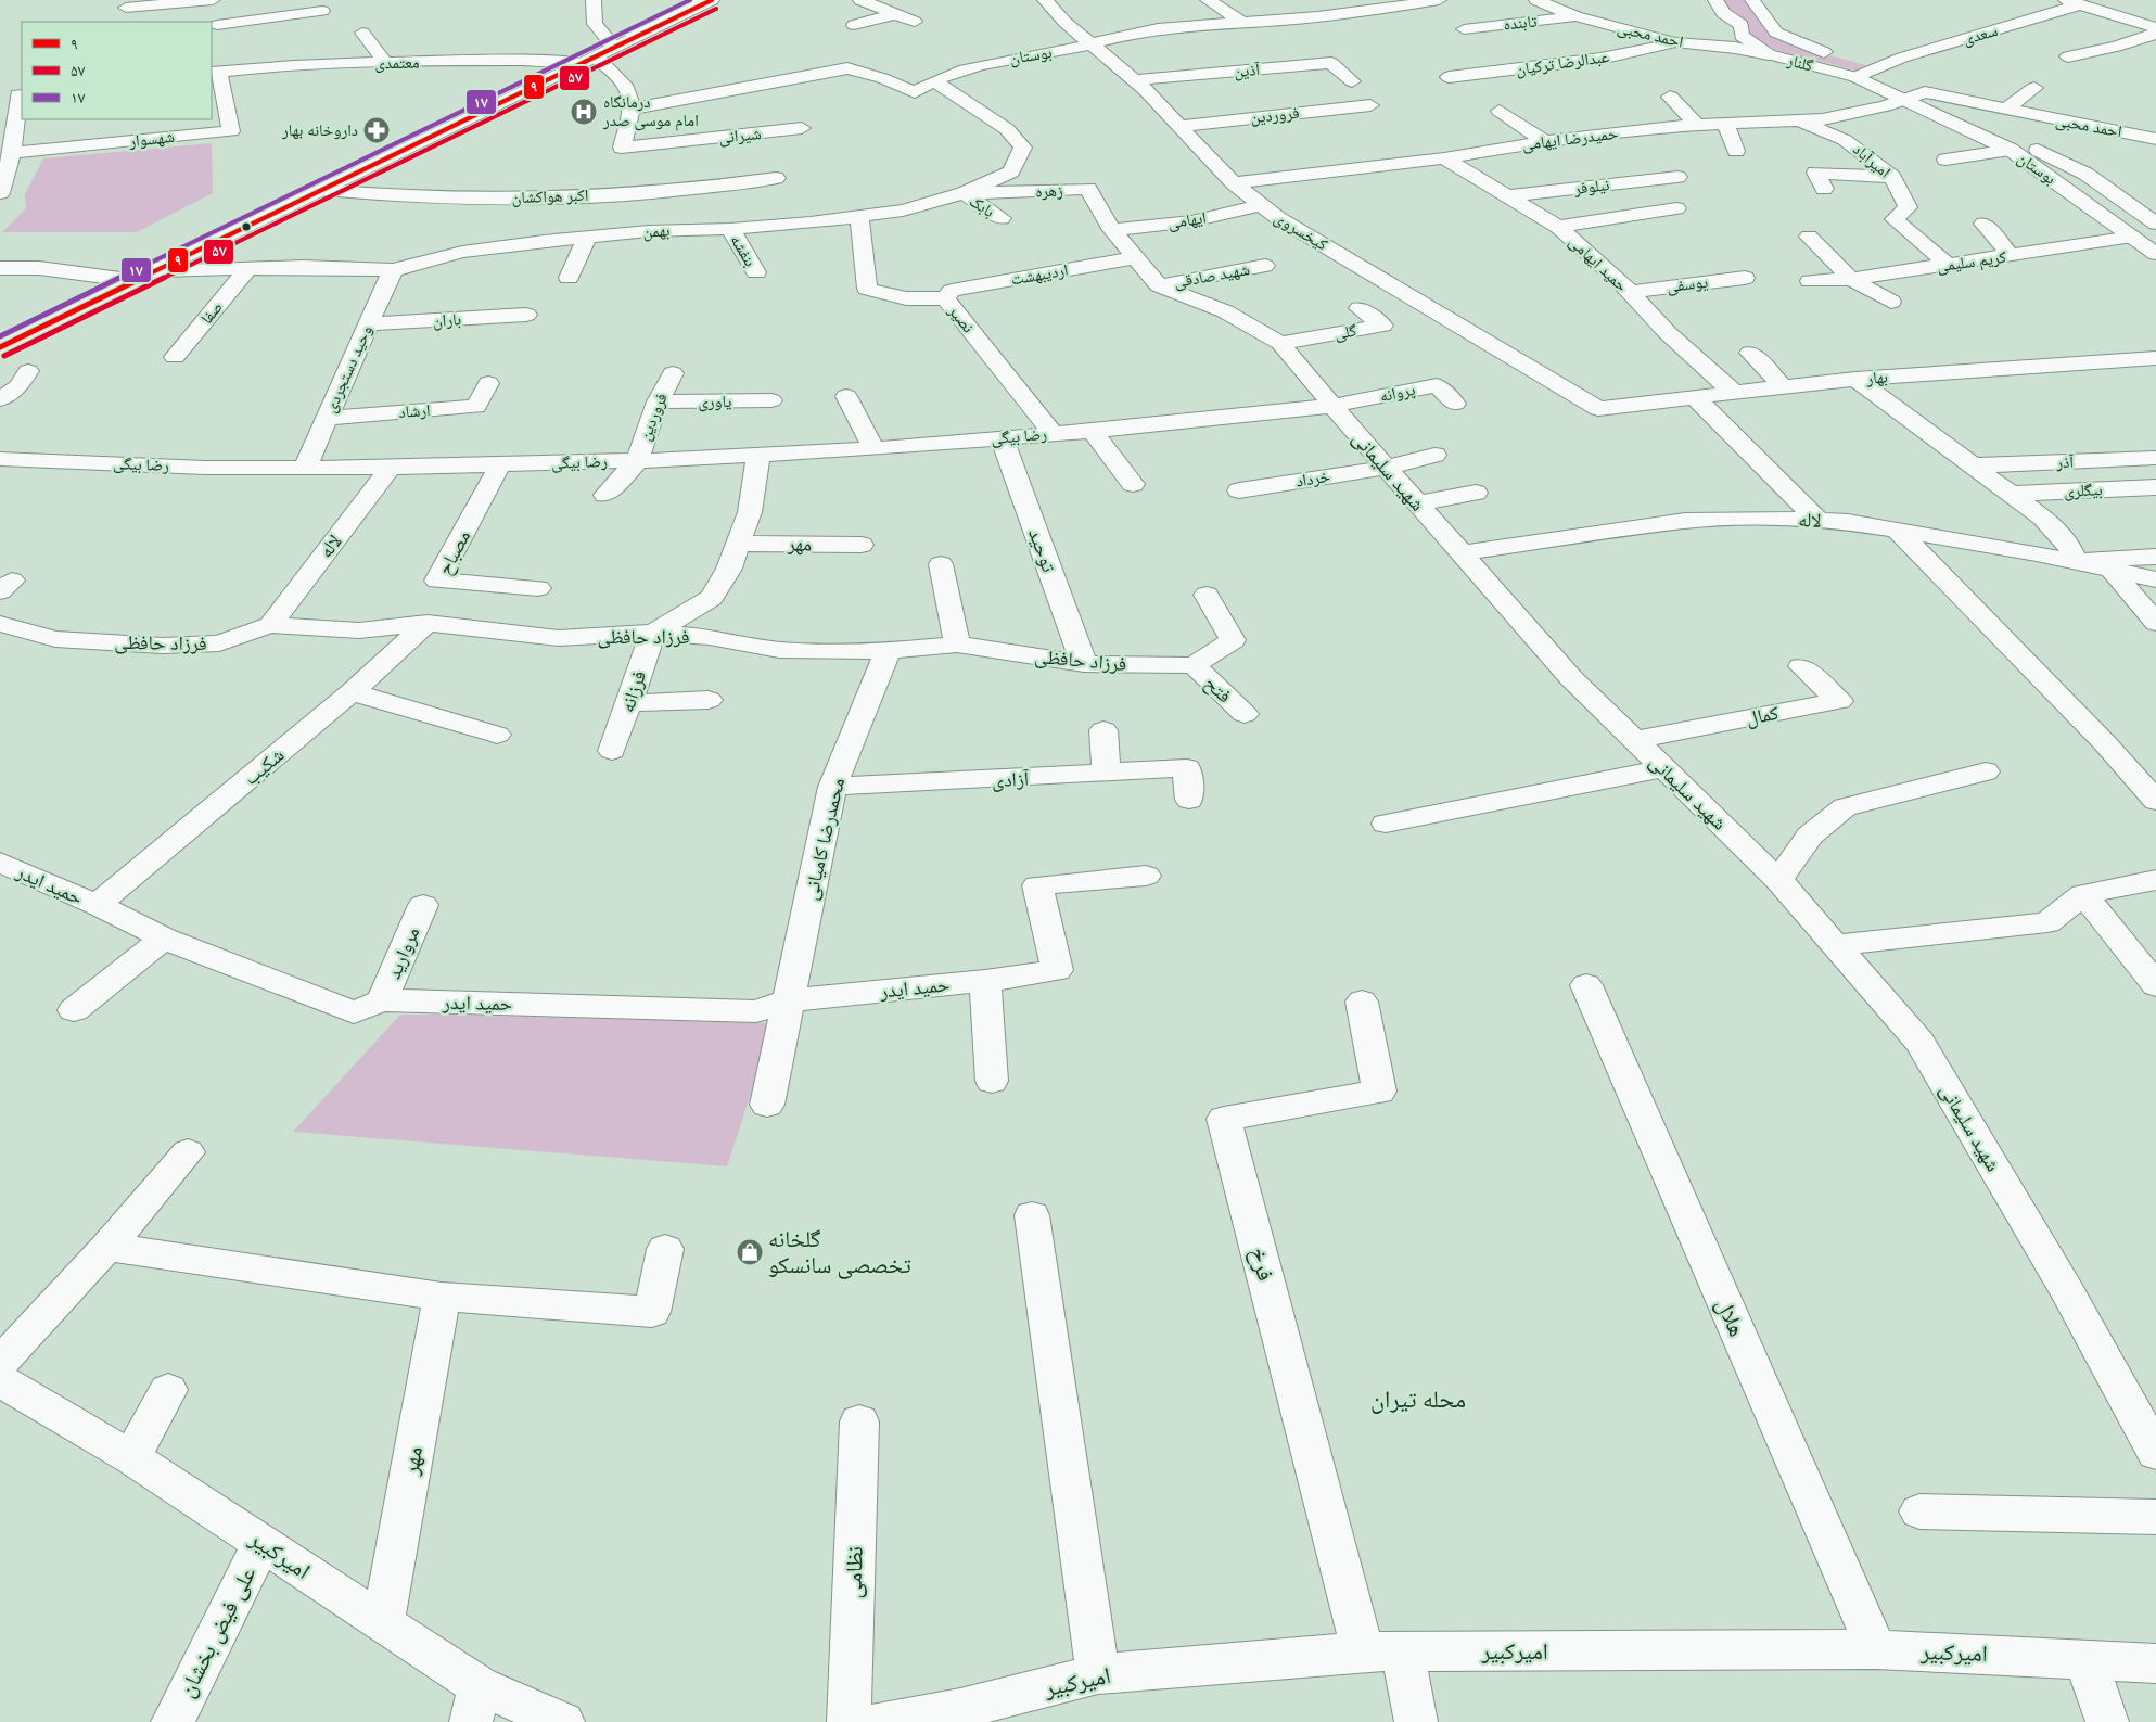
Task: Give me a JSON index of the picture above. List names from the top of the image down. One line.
{"streets":{"street":["تابنده","احمد محبی","سعدی","بوستان","معتمدی","عبدالرضا ترکیان","گلنار","آذین","فروردین","شیرانی","شهسوار","حمیدرضا ایهامی","امیرآباد","نیلوفر","زهره","اکبر هواکشان","بابک","ایهامی","بهمن","کیخسروی","بنفشه","کریم سلیمی","حمید ایهامی","اردیبهشت","شهید صادقی","یوسفی","صفا","نصیر","باران","گلی","وحید دستجردی","بهار","پروانه","یاوری","ارشاد","رضا بیگی","آذر","شهید سلیمانی","خرداد","بیگلری","لاله","مهر","توحید","مصباح","فرزاد حافظی","فتح","فرزانه","کمال","شکیب","آزادی","محمدرضا کامیانی","حمید ایدر","مروارید","فرخ","هلال","امیرکبیر","نظامی","علی فیض بخشان"]},"crossings":[["تابنده","احمد محبی"],["احمد محبی","بوستان"],["احمد محبی","عبدالرضا ترکیان"],["احمد محبی","گلنار"],["احمد محبی","حمیدرضا ایهامی"],["سعدی","گلنار"],["بوستان","گلنار"],["بوستان","شیرانی"],["بوستان","حمیدرضا ایهامی"],["بوستان","بهمن"],["بوستان","کیخسروی"],["بوستان","کریم سلیمی"],["معتمدی","شهسوار"],["گلنار","حمیدرضا ایهامی"],["آذین","کیخسروی"],["فروردین","کیخسروی"],["فروردین","یاوری"],["فروردین","رضا بیگی"],["حمیدرضا ایهامی","امیرآباد"],["حمیدرضا ایهامی","کیخسروی"],["حمیدرضا ایهامی","حمید ایهامی"],["امیرآباد","کریم سلیمی"],["نیلوفر","حمید ایهامی"],["زهره","بابک"],["زهره","ایهامی"],["زهره","بهمن"],["بابک","بهمن"],["ایهامی","کیخسروی"],["بهمن","بنفشه"],["بهمن","صفا"],["بهمن","نصیر"],["بهمن","وحید دستجردی"],["کیخسروی","بهار"],["حمید ایهامی","یوسفی"],["حمید ایهامی","بهار"],["اردیبهشت","نصیر"],["شهید صادقی","شهید سلیمانی"],["نصیر","رضا بیگی"],["باران","وحید دستجردی"],["گلی","شهید سلیمانی"],["وحید دستجردی","ارشاد"],["وحید دستجردی","رضا بیگی"],["پروانه","رضا بیگی"],["پروانه","شهید سلیمانی"],["رضا بیگی","شهید سلیمانی"],["رضا بیگی","لاله"],["رضا بیگی","توحید"],["رضا بیگی","مصباح"],["شهید سلیمانی","خرداد"],["شهید سلیمانی","لاله"],["شهید سلیمانی","کمال"],["لاله","فرزاد حافظی"],["مهر","امیرکبیر"],["توحید","فرزاد حافظی"],["فرزاد حافظی","فتح"],["فرزاد حافظی","فرزانه"],["فرزاد حافظی","شکیب"],["فرزاد حافظی","محمدرضا کامیانی"],["شکیب","حمید ایدر"],["آزادی","محمدرضا کامیانی"],["محمدرضا کامیانی","حمید ایدر"],["حمید ایدر","مروارید"],["فرخ","امیرکبیر"],["هلال","امیرکبیر"],["امیرکبیر","علی فیض بخشان"]],"districts":["محله تیران"],"places":{"hospital":["درمانگاه امام موسی صدر"],"pharmacy":["داروخانه بهار"],"shop":["گلخانه تخصصی سانسکو"]},"lines":["transit line ۹","transit line ۱۷","transit line ۵۷"],"legend":["۹","۵۷","۱۷"]}
